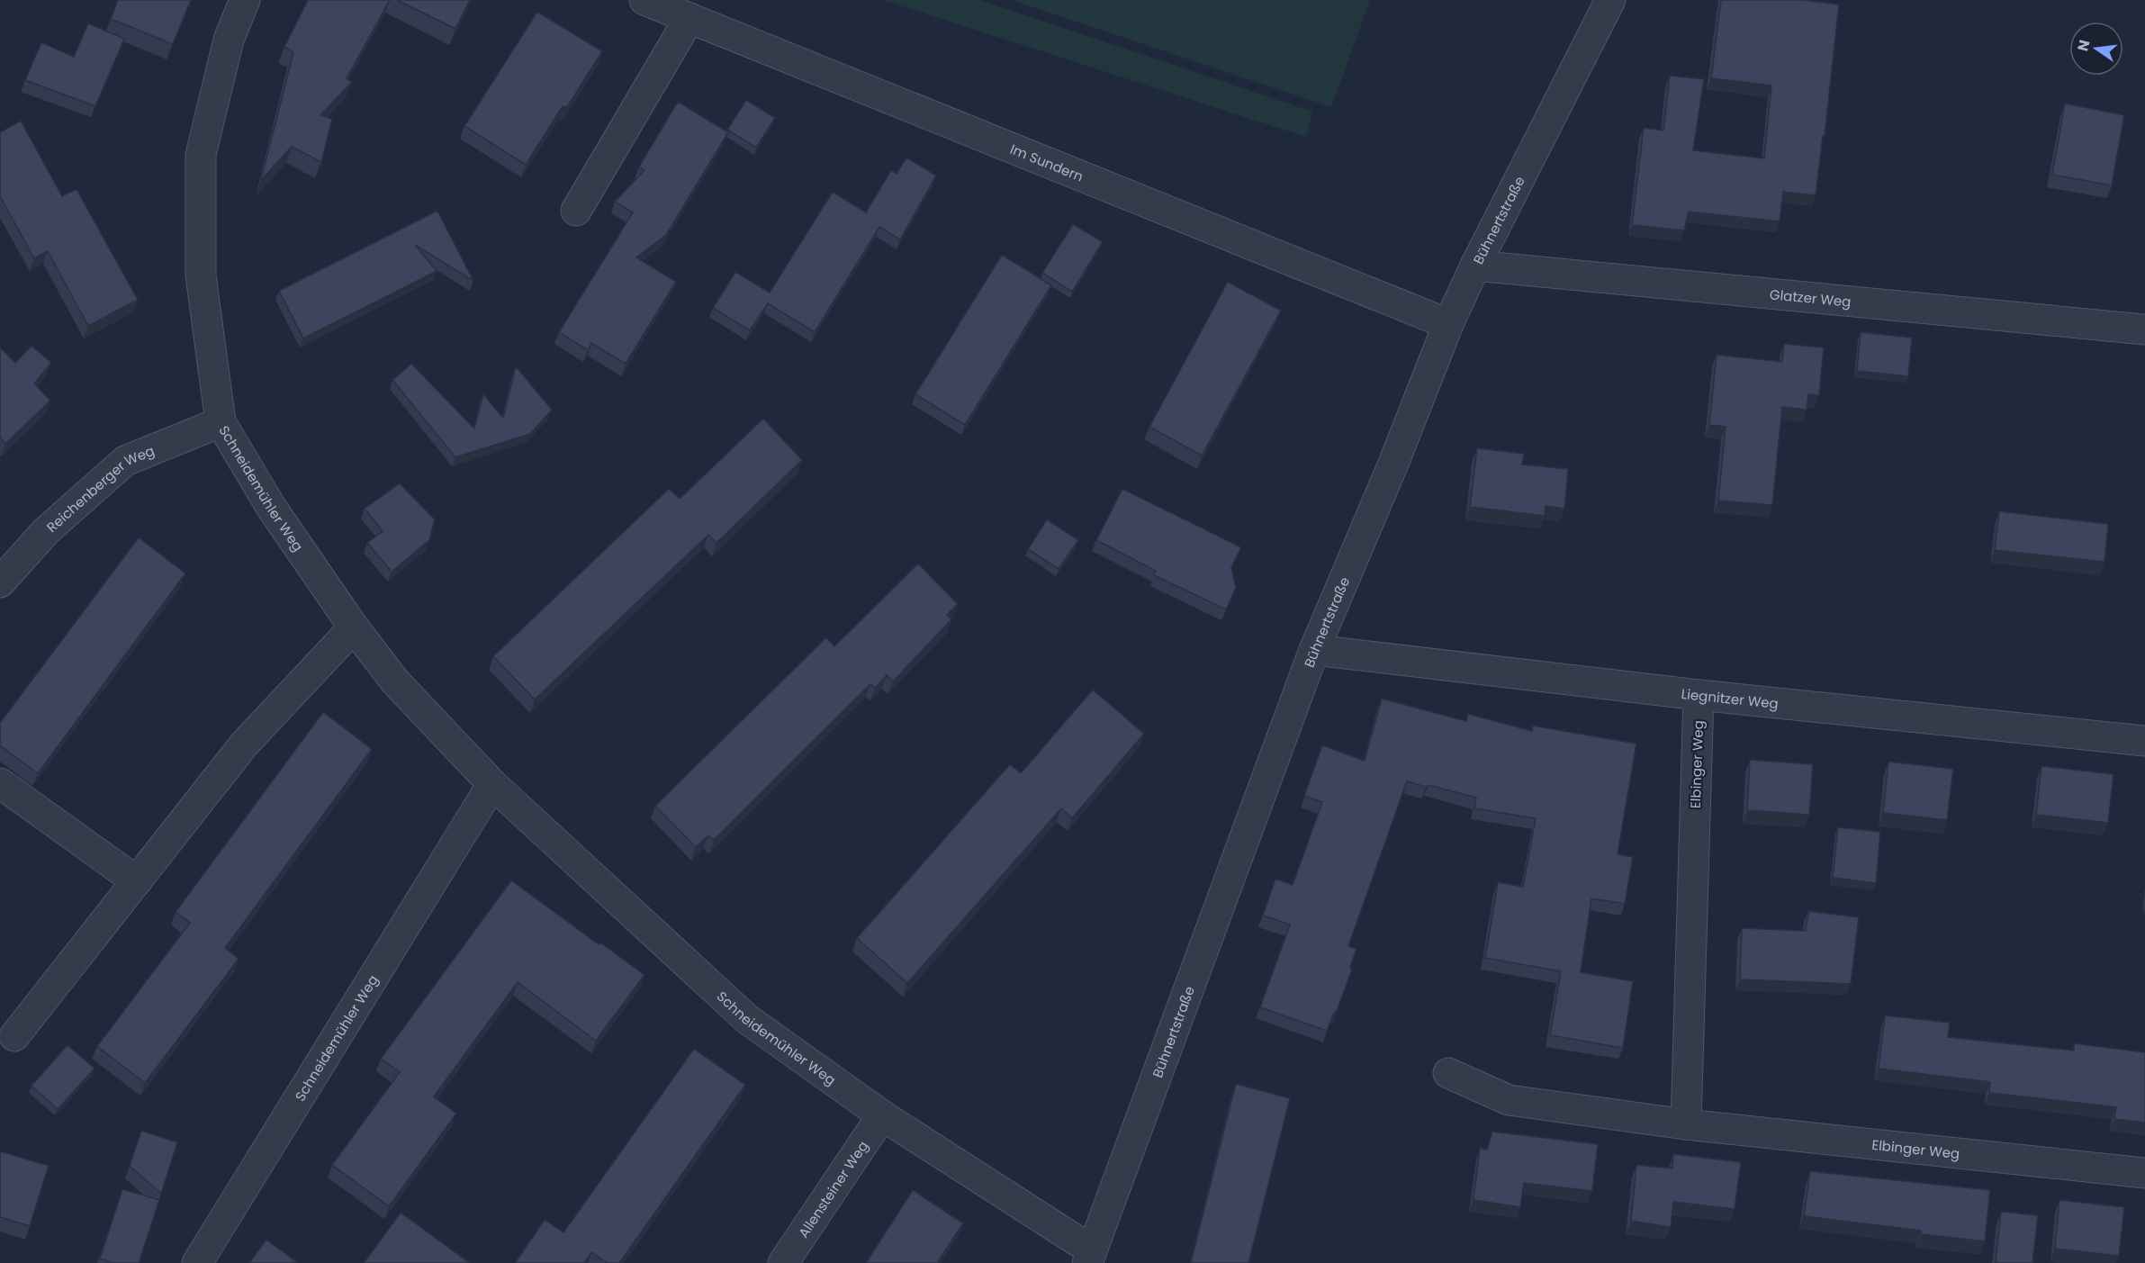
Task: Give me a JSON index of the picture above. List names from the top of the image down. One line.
{"streets":{"street":["Im Sundern","Bühnertstraße","Glatzer Weg","Schneidemühler Weg","Reichenberger Weg","Liegnitzer Weg","Elbinger Weg","Allensteiner Weg"]},"crossings":[["Im Sundern","Bühnertstraße"],["Bühnertstraße","Glatzer Weg"],["Bühnertstraße","Schneidemühler Weg"],["Bühnertstraße","Liegnitzer Weg"],["Schneidemühler Weg","Reichenberger Weg"],["Schneidemühler Weg","Allensteiner Weg"],["Liegnitzer Weg","Elbinger Weg"]],"north":"left"}
